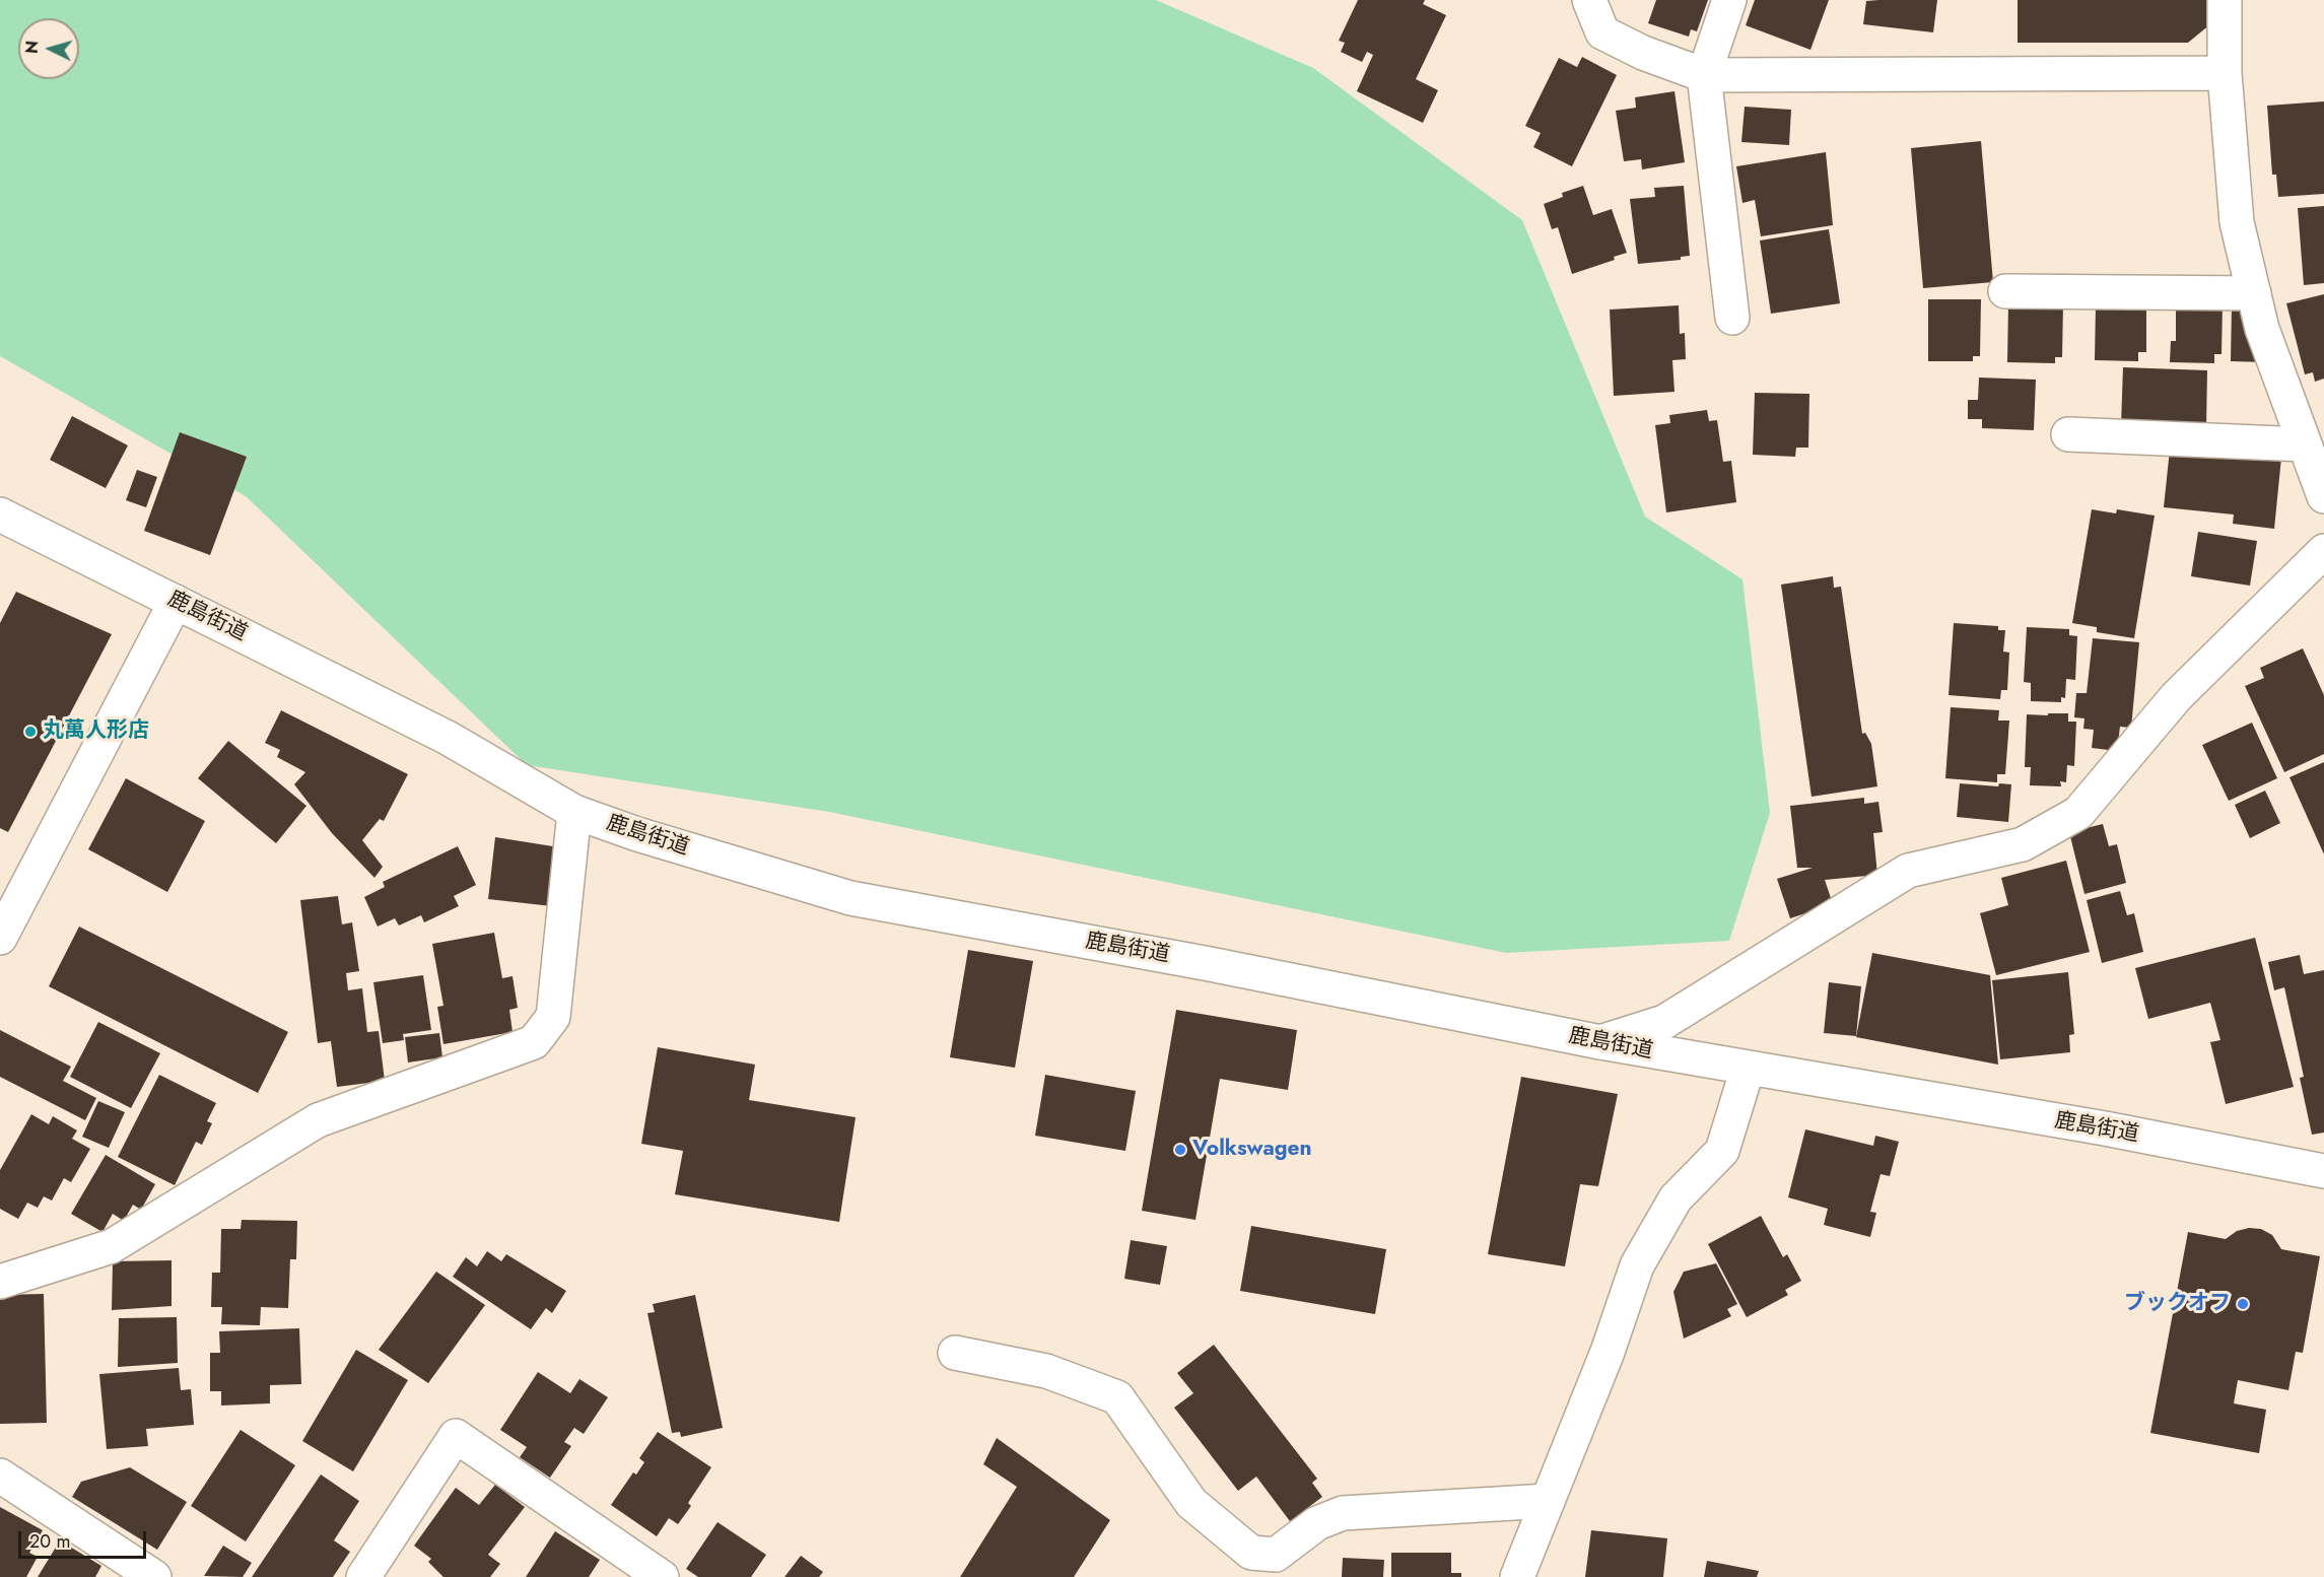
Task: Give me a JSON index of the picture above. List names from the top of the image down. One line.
{"streets":{"street":["鹿島街道"]},"places":["丸萬人形店","Volkswagen","ブックオフ"],"scale_bar":"20 m","north":"left"}
